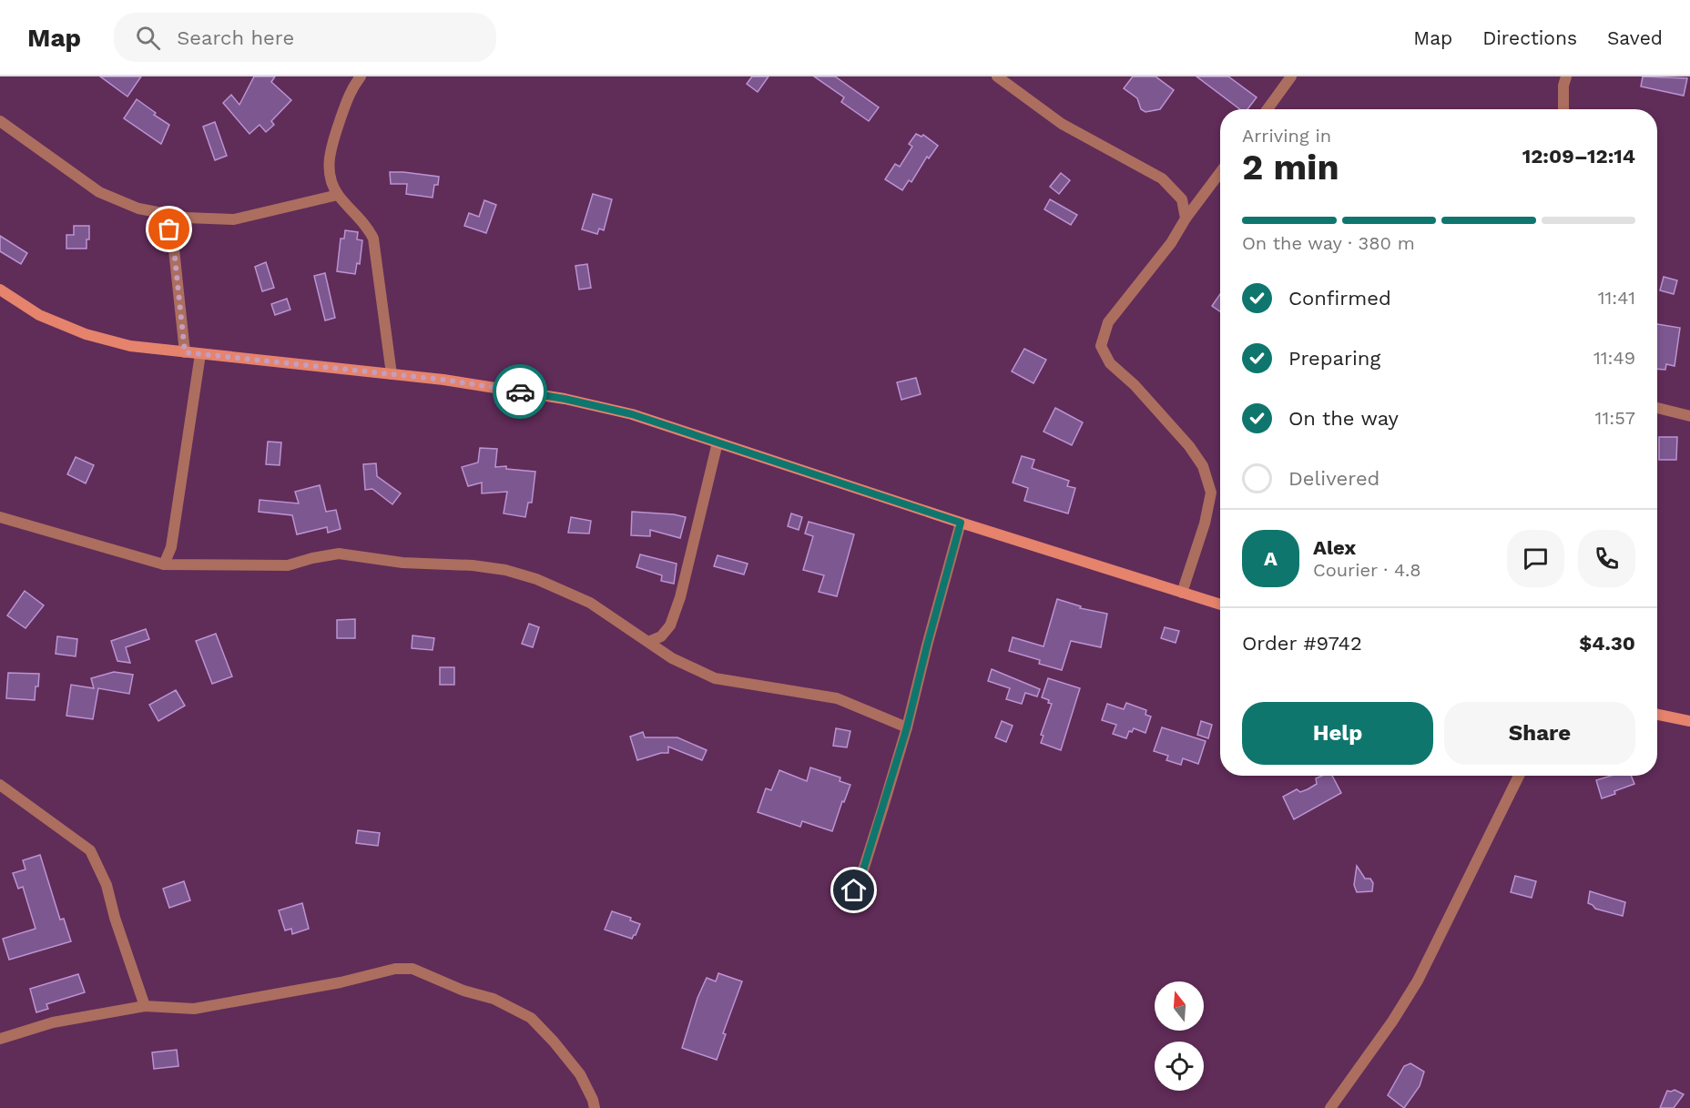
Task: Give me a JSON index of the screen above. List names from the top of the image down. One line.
{"north":"top","page":{"header":"Map","search":"Search here","nav":["Map","Directions","Saved"],"heading":["2 min","Arriving in","12:09–12:14"],"panel":["Alex","Courier · 4.8","Order #9742","$4.30"],"bar":"On the way · 380 m","list":[["Confirmed","11:41"],["Preparing","11:49"],["On the way","11:57"],"Delivered"],"round":"A","buttons":["Help","Share"]}}
